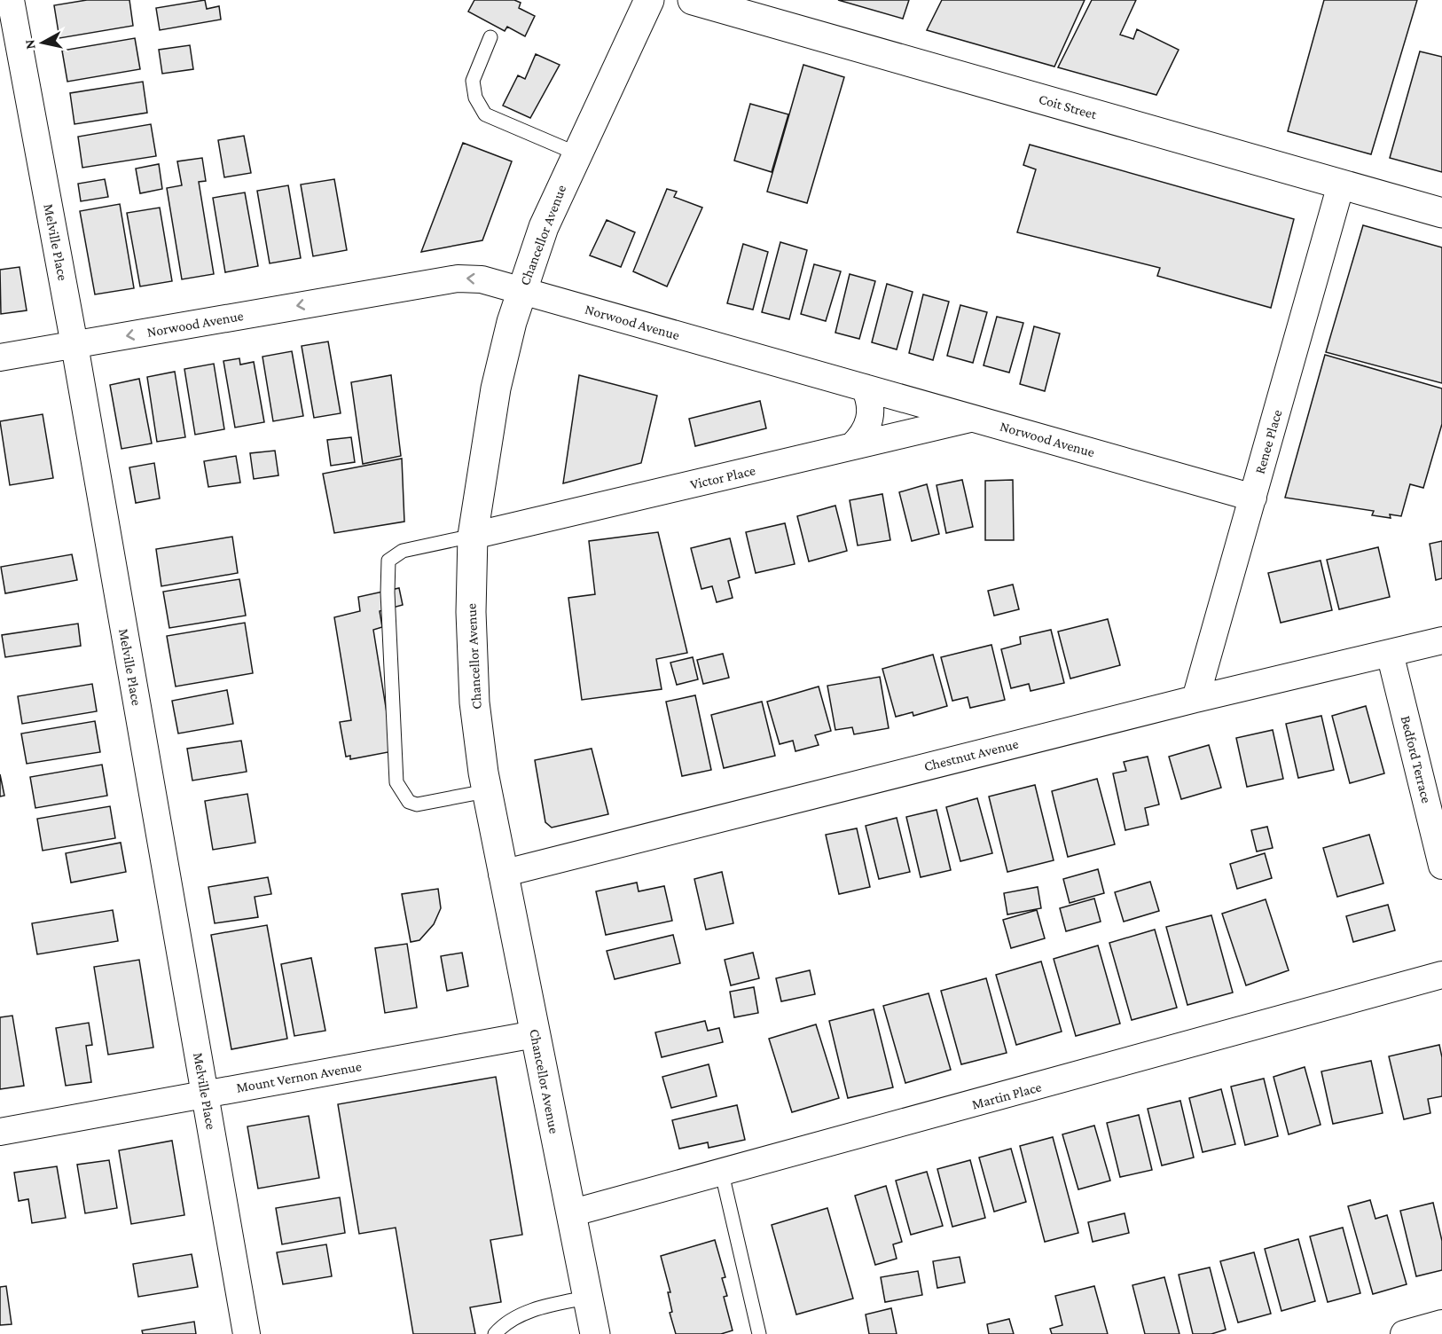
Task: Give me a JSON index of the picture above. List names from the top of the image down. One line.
{"streets":{"main road":["Coit Street","Chancellor Avenue"],"street":["Melville Place","Norwood Avenue","Renee Place","Victor Place","Chestnut Avenue","Bedford Terrace","Mount Vernon Avenue","Martin Place"]},"crossings":[["Coit Street","Renee Place"],["Chancellor Avenue","Norwood Avenue"],["Chancellor Avenue","Victor Place"],["Chancellor Avenue","Chestnut Avenue"],["Chancellor Avenue","Mount Vernon Avenue"],["Chancellor Avenue","Martin Place"],["Melville Place","Norwood Avenue"],["Melville Place","Mount Vernon Avenue"],["Norwood Avenue","Renee Place"],["Norwood Avenue","Victor Place"],["Renee Place","Chestnut Avenue"],["Chestnut Avenue","Bedford Terrace"]],"north":"left"}
